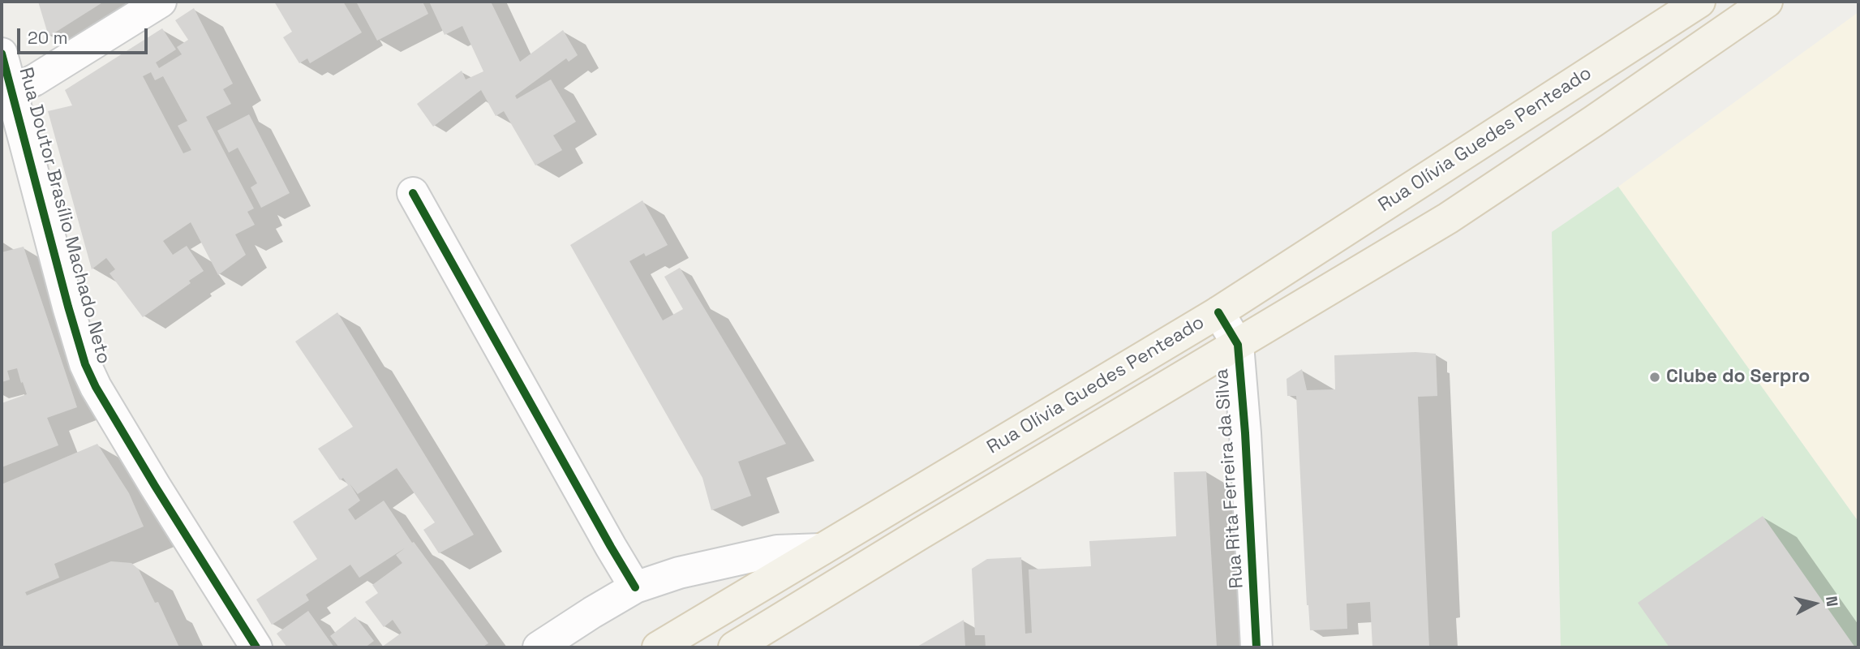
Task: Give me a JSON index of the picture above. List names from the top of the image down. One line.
{"streets":{"main road":["Rua Olívia Guedes Penteado"],"street":["Rua Doutor Brasílio Machado Neto","Rua Rita Ferreira da Silva"]},"crossings":[["Rua Olívia Guedes Penteado","Rua Rita Ferreira da Silva"]],"places":["Clube do Serpro"],"scale_bar":"20 m","north":"right"}
